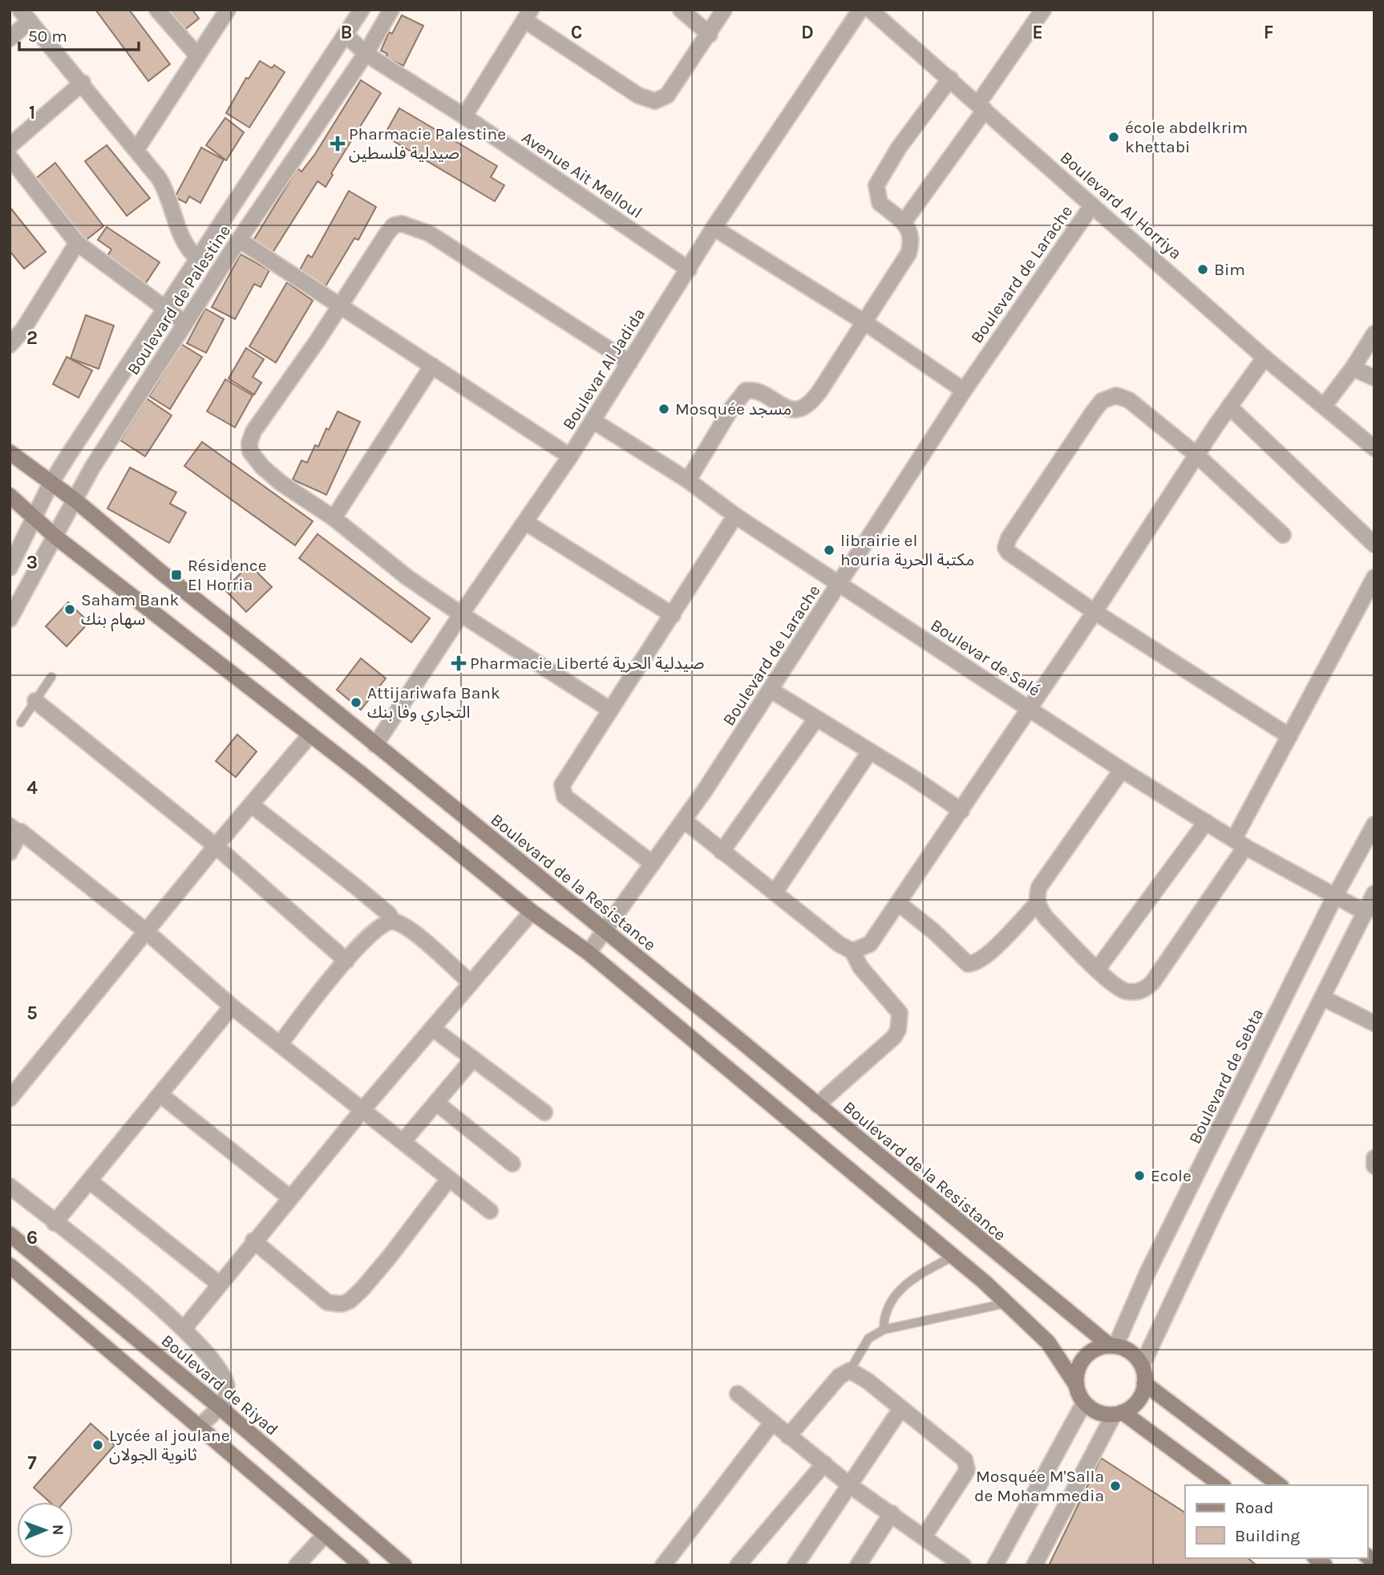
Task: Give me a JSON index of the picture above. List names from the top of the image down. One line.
{"streets":{"main road":["Boulevard de la Resistance","Boulevard de Riyad"],"street":["Avenue Ait Melloul","Boulevard Al Horriya","Boulevard de Larache","Boulevard de Palestine","Boulevar Al Jadida","Boulevar de Salé","Boulevard de Sebta"]},"crossings":[["Avenue Ait Melloul","Boulevard de Palestine"],["Avenue Ait Melloul","Boulevar Al Jadida"],["Boulevard Al Horriya","Boulevard de Larache"],["Boulevard de Larache","Boulevar de Salé"],["Boulevard de Larache","Boulevard de la Resistance"],["Boulevard de Palestine","Boulevard de la Resistance"],["Boulevar Al Jadida","Boulevar de Salé"],["Boulevar Al Jadida","Boulevard de la Resistance"],["Boulevar de Salé","Boulevard de Sebta"],["Boulevard de la Resistance","Boulevard de Sebta"]],"places":{"other":["école abdelkrim khettabi","Bim","Mosquée مسجد","librairie el houria مكتبة الحرية","Saham Bank سهام بنك","Attijariwafa Bank التجاري وفا بنك","Ecole","Lycée al joulane ثانوية الجولان","Mosquée M'Salla de Mohammedia"],"health":["Pharmacie Palestine صيدلية فلسطين","Pharmacie Liberté صيدلية الحرية"],"transit":["Résidence El Horria"]},"legend":["Road","Building"],"scale_bar":"50 m","north":"right","grid":{"columns":["B","C","D","E","F"],"rows":["1","2","3","4","5","6","7"]}}
